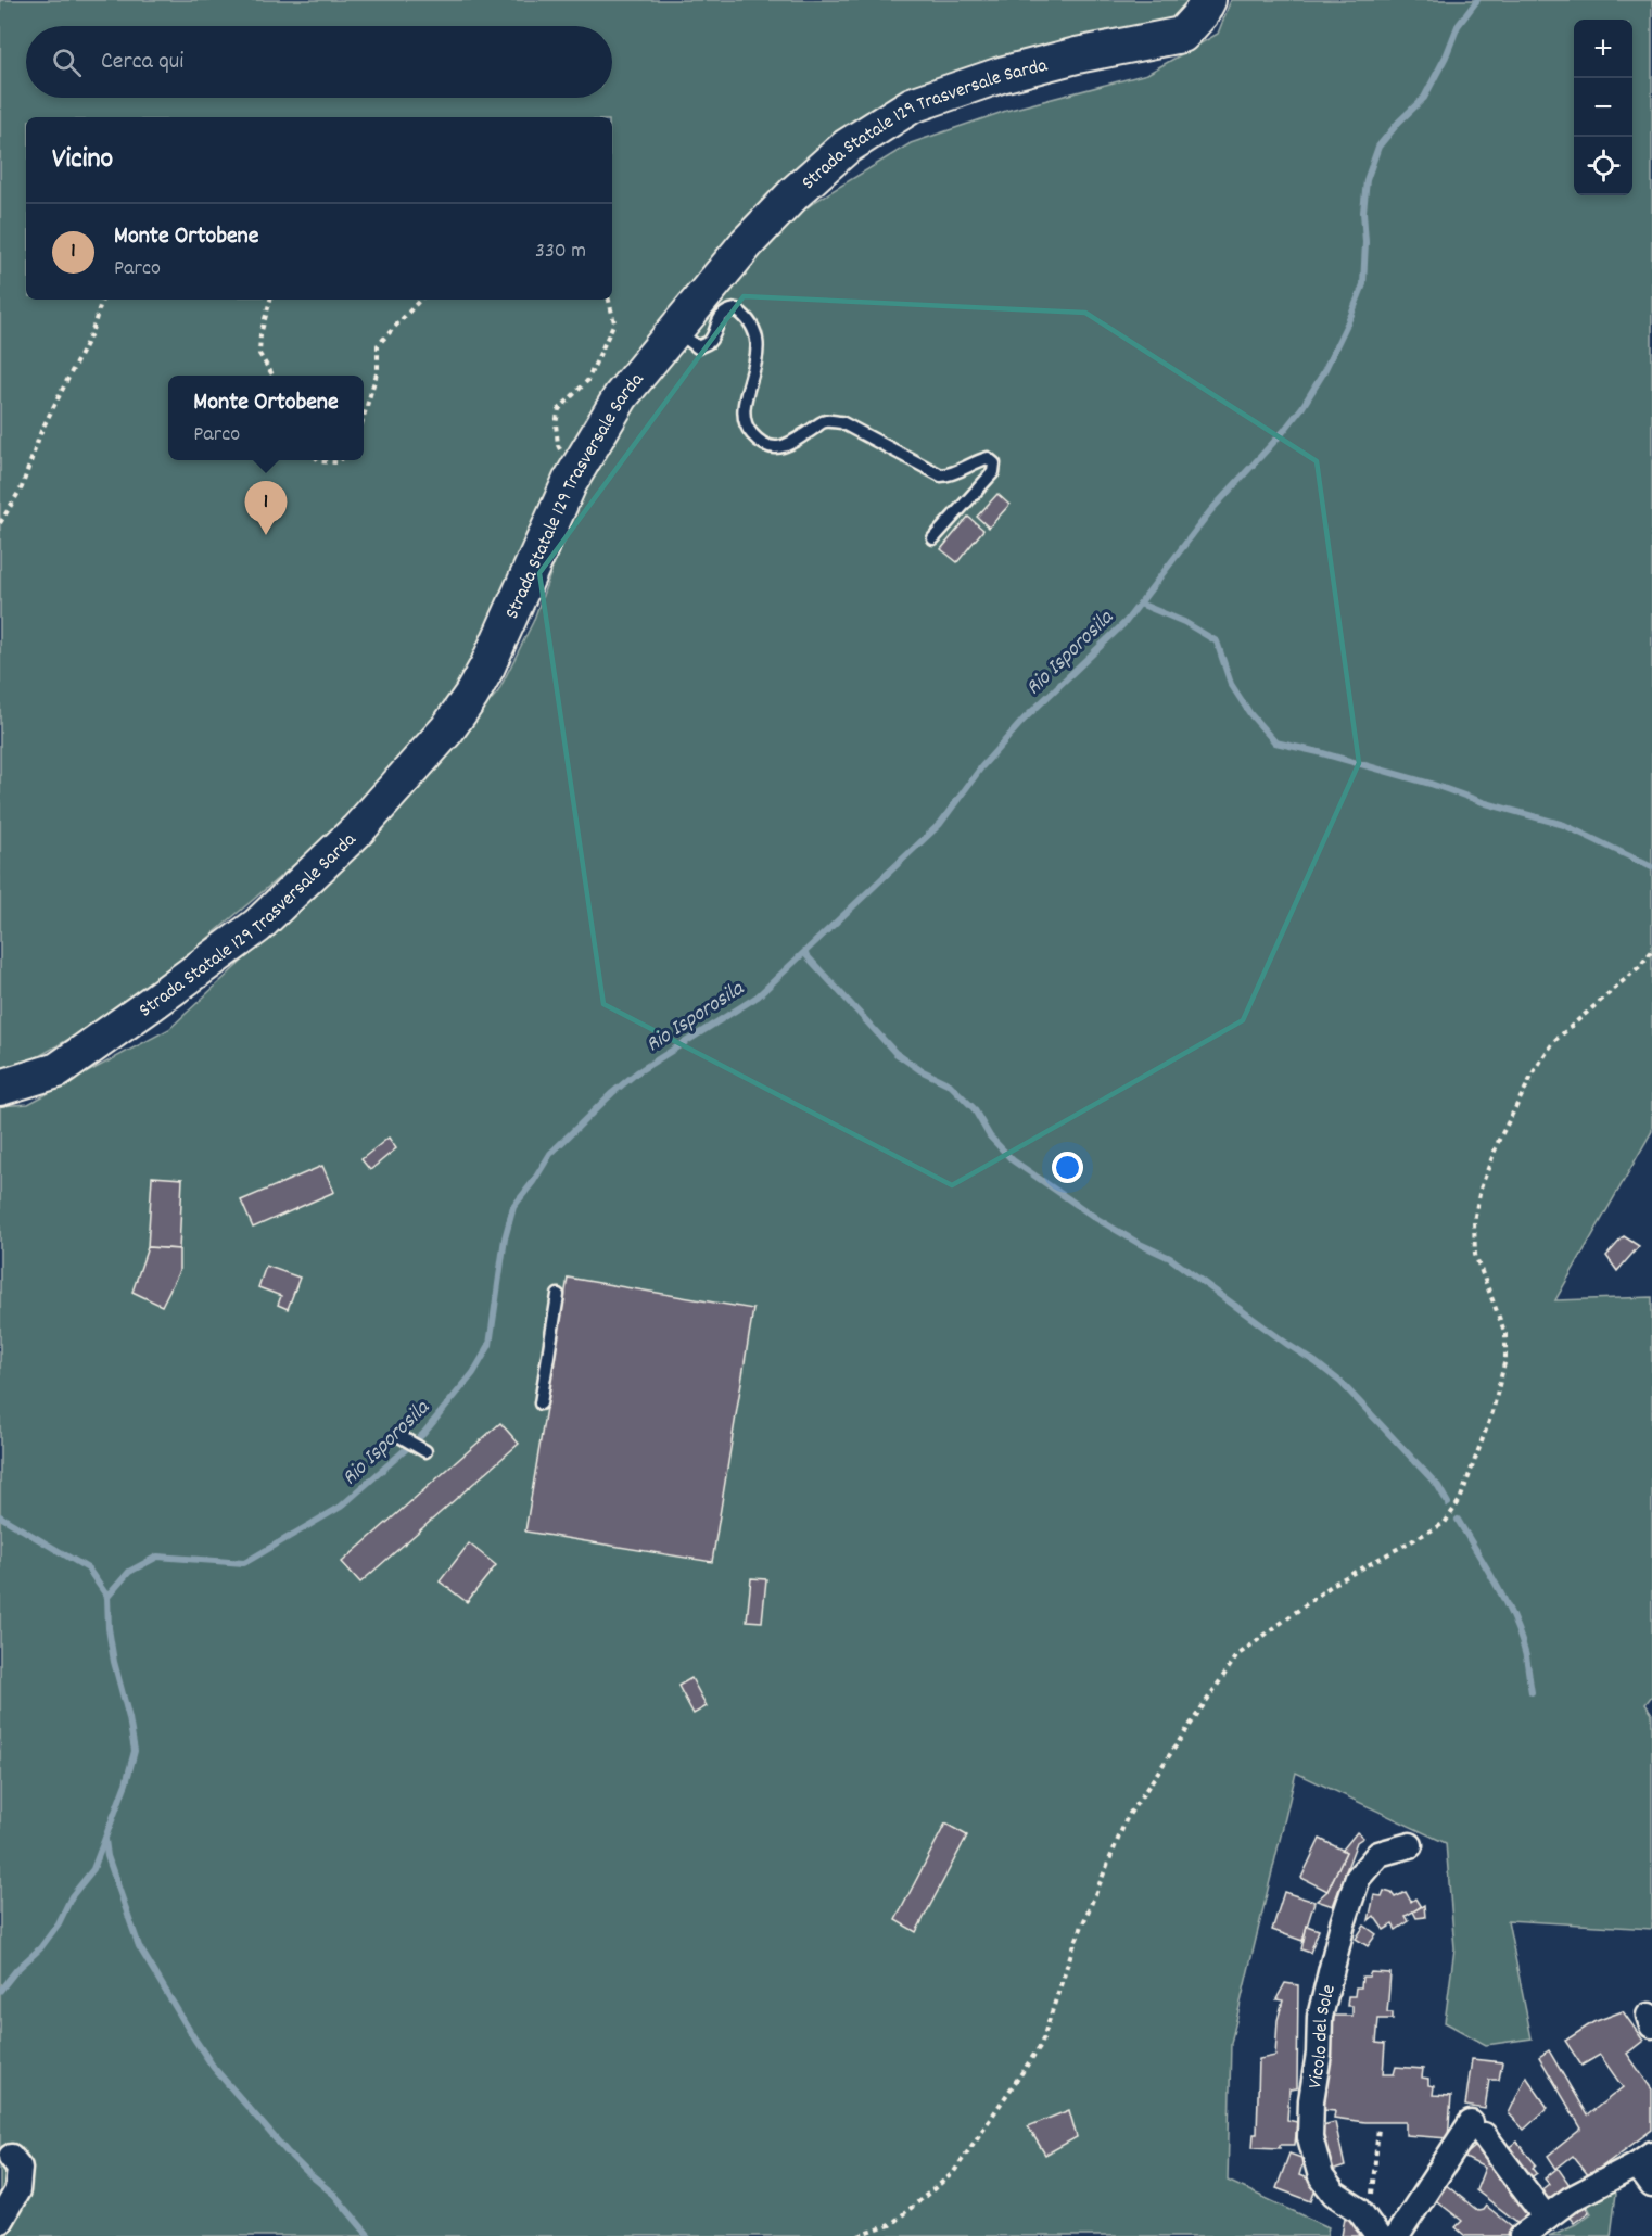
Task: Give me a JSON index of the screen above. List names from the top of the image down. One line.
{"streets":{"main road":["Strada Statale 129 Trasversale Sarda"],"street":["Vicolo del Sole"]},"water":["Rio Isporosila"],"page":{"map_buttons":["+","−"],"search":"Cerca qui","heading":"Vicino","list":[{"mark":"1","name":"Monte Ortobene","note":"Parco","value":"330 m"}],"popup":["Monte Ortobene","Parco"],"pins":"1"}}
